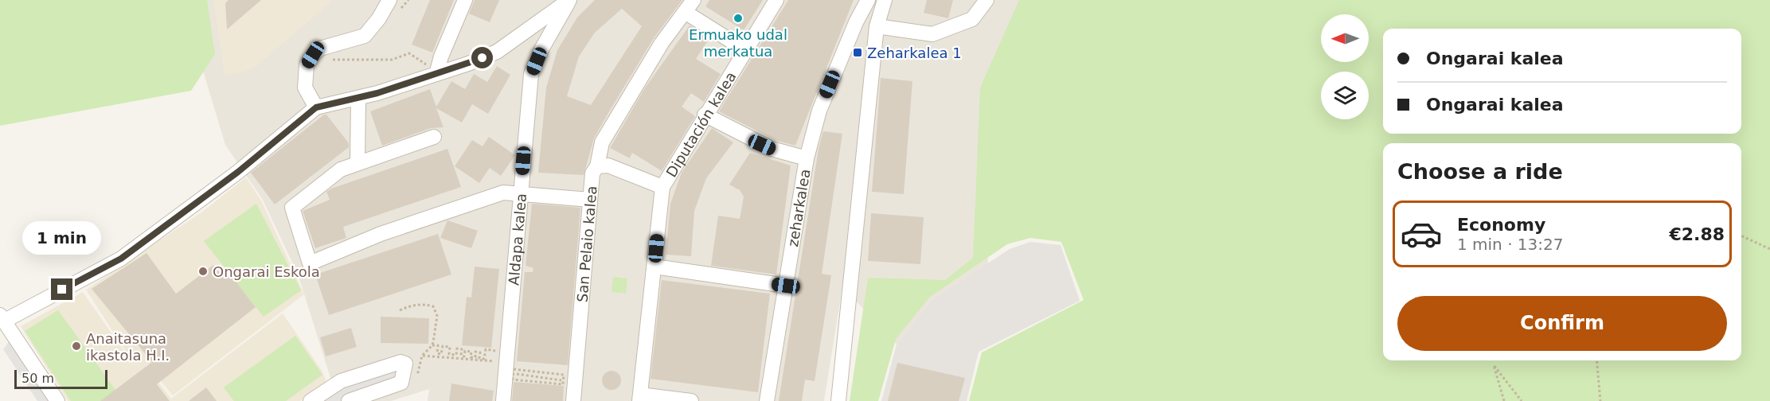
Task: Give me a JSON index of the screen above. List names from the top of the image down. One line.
{"streets":{"street":["Diputación kalea","zeharkalea","Aldapa kalea","San Pelaio kalea"]},"places":{"other":["Ermuako udal merkatua","Ongarai Eskola","Anaitasuna ikastola H.I."],"transit":["Zeharkalea 1"]},"scale_bar":"50 m","north":"left","page":{"banner":["Ongarai kalea","Ongarai kalea"],"heading":"Choose a ride","list":[{"name":"Economy","note":"1 min · 13:27","value":"€2.88"}],"bubble":"1 min","buttons":"Confirm","scale":"50 m"}}
